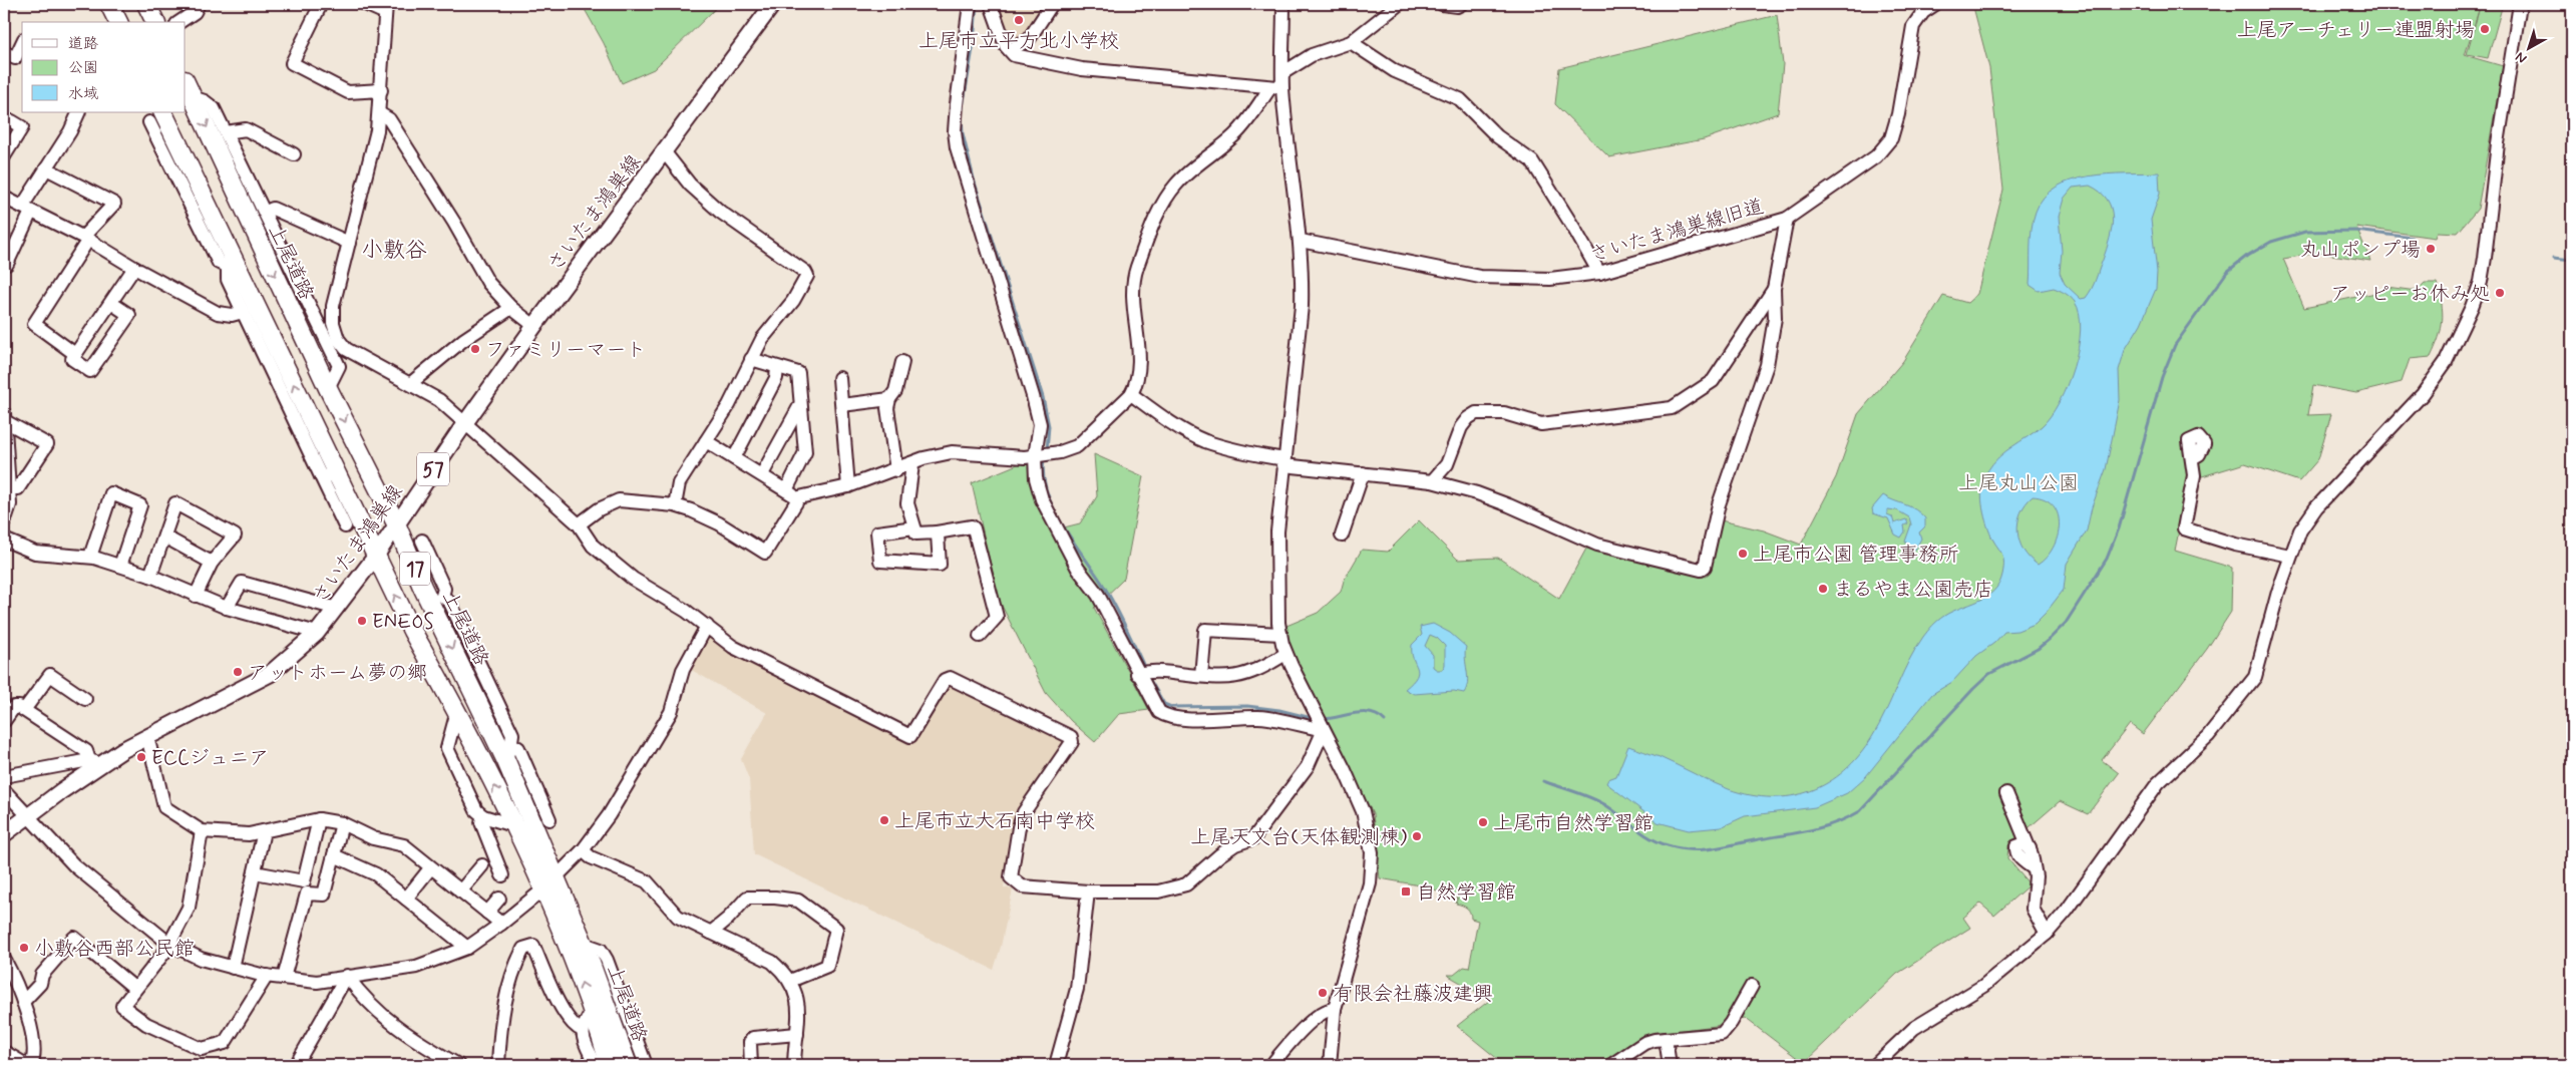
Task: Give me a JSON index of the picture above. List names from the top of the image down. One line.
{"streets":{"highway":["上尾道路","17"],"main road":["さいたま鴻巣線","57"],"street":["さいたま鴻巣線旧道"]},"crossings":[["さいたま鴻巣線","上尾道路"]],"districts":["小敷谷"],"parks":["上尾丸山公園"],"places":{"other":["上尾市立平方北小学校","上尾アーチェリー連盟射場","丸山ポンプ場","アッピーお休み処","ファミリーマート","上尾市公園 管理事務所","まるやま公園売店","ENEOS","アットホーム夢の郷","ECCジュニア","上尾市立大石南中学校","上尾市自然学習館","上尾天文台(天体観測棟)","小敷谷西部公民館","有限会社藤波建興"],"transit":["自然学習館"]},"legend":["道路","公園","水域"],"north":"bottom left"}
